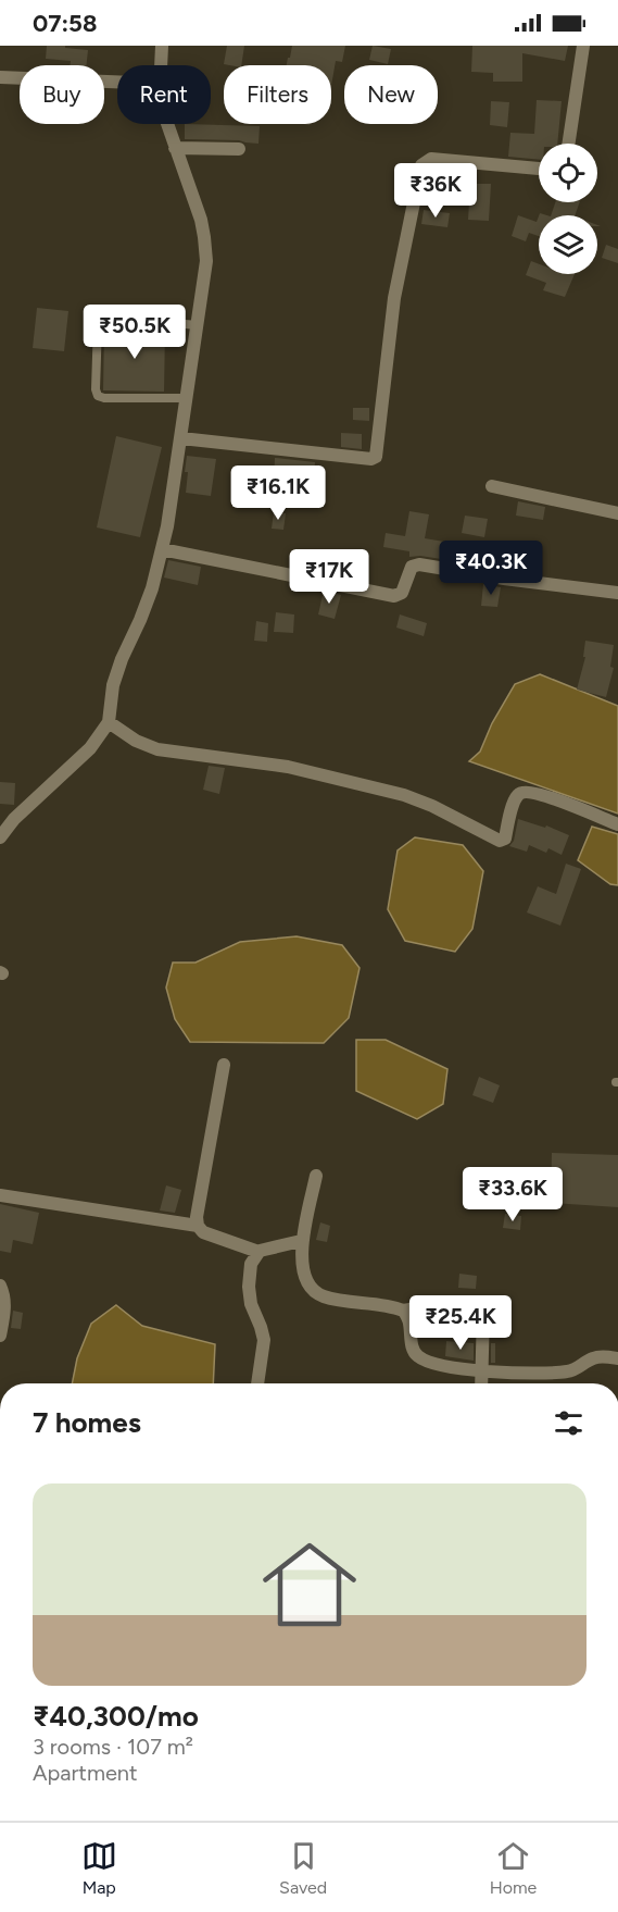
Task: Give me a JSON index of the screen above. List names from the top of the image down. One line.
{"page":{"status":"07:58","chip":["Buy","Rent","Filters","New"],"price":["₹36K","₹50.5K","₹16.1K","₹40.3K","₹17K","₹33.6K","₹25.4K"],"heading":"7 homes","list":[{"name":"₹40,300/mo","note":"3 rooms · 107 m² · Apartment"}],"tabs":["Map","Saved","Home"]}}
